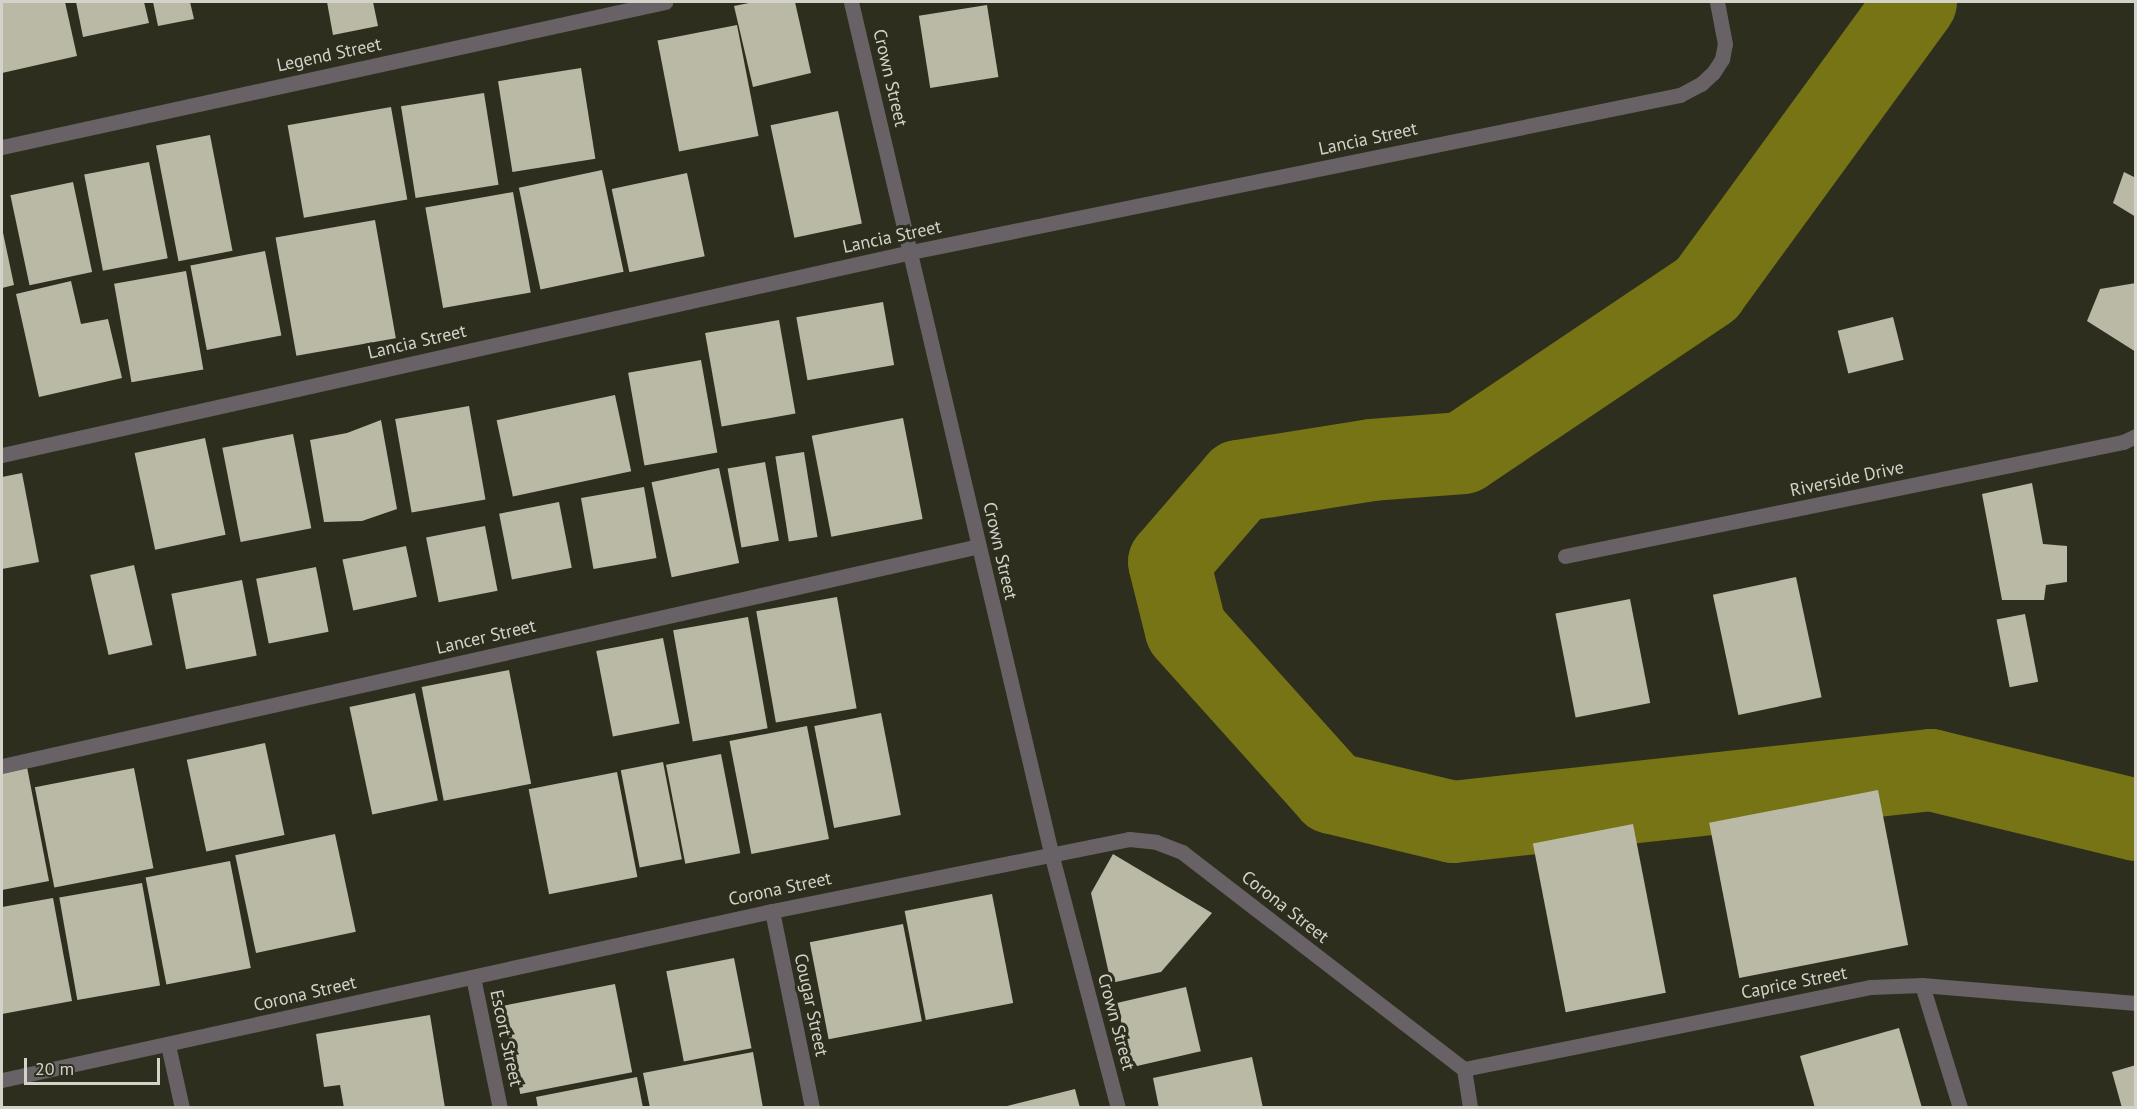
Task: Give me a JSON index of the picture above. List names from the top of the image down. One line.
{"streets":{"street":["Legend Street","Crown Street","Lancia Street","Riverside Drive","Lancer Street","Corona Street","Caprice Street","Cougar Street","Escort Street"]},"crossings":[["Crown Street","Lancia Street"],["Crown Street","Lancer Street"],["Crown Street","Corona Street"],["Corona Street","Caprice Street"],["Corona Street","Cougar Street"],["Corona Street","Escort Street"]],"scale_bar":"20 m"}
